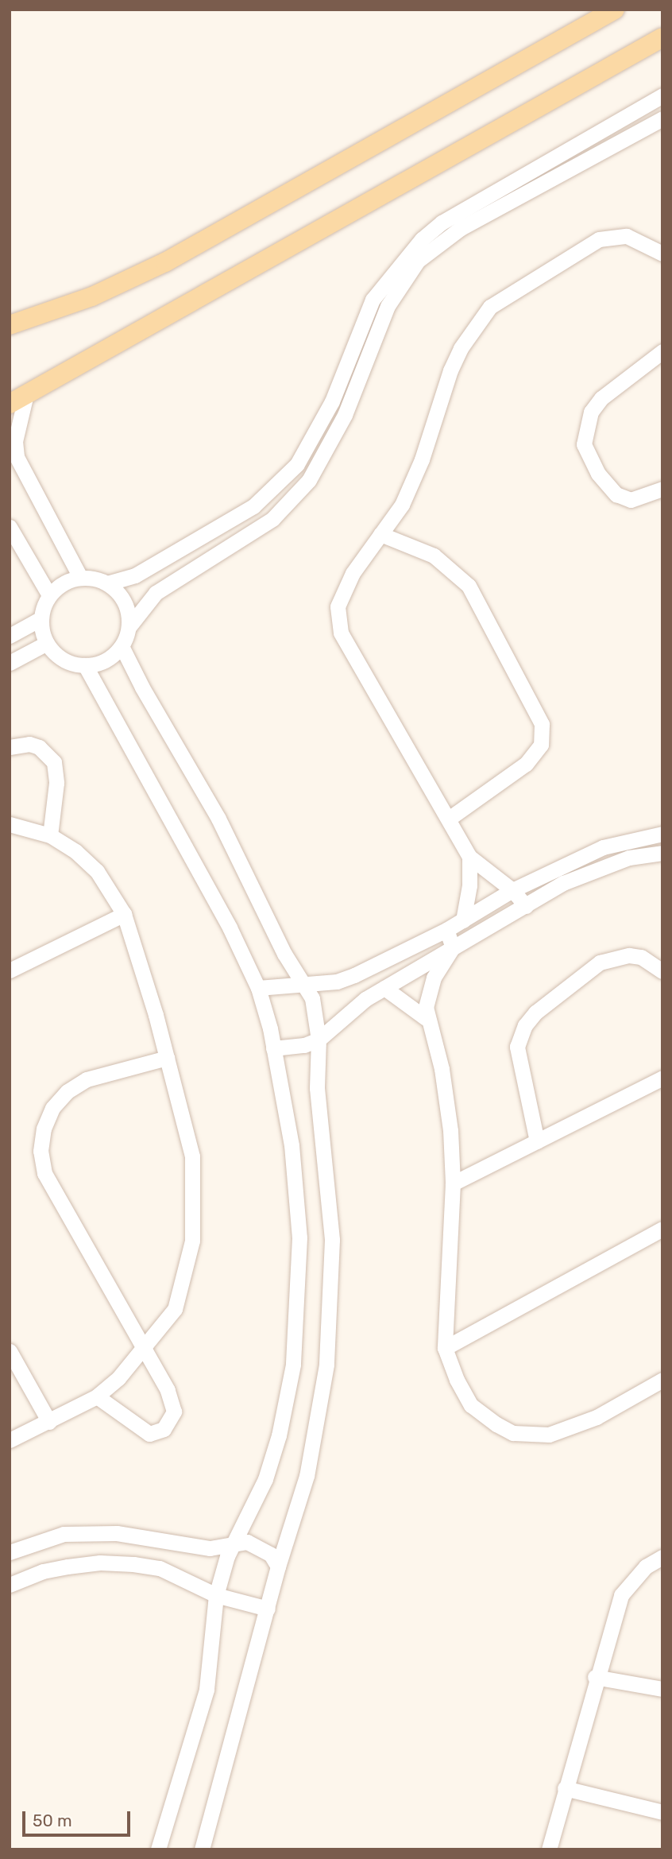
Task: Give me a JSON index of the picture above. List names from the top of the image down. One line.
{"scale_bar":"50 m"}
